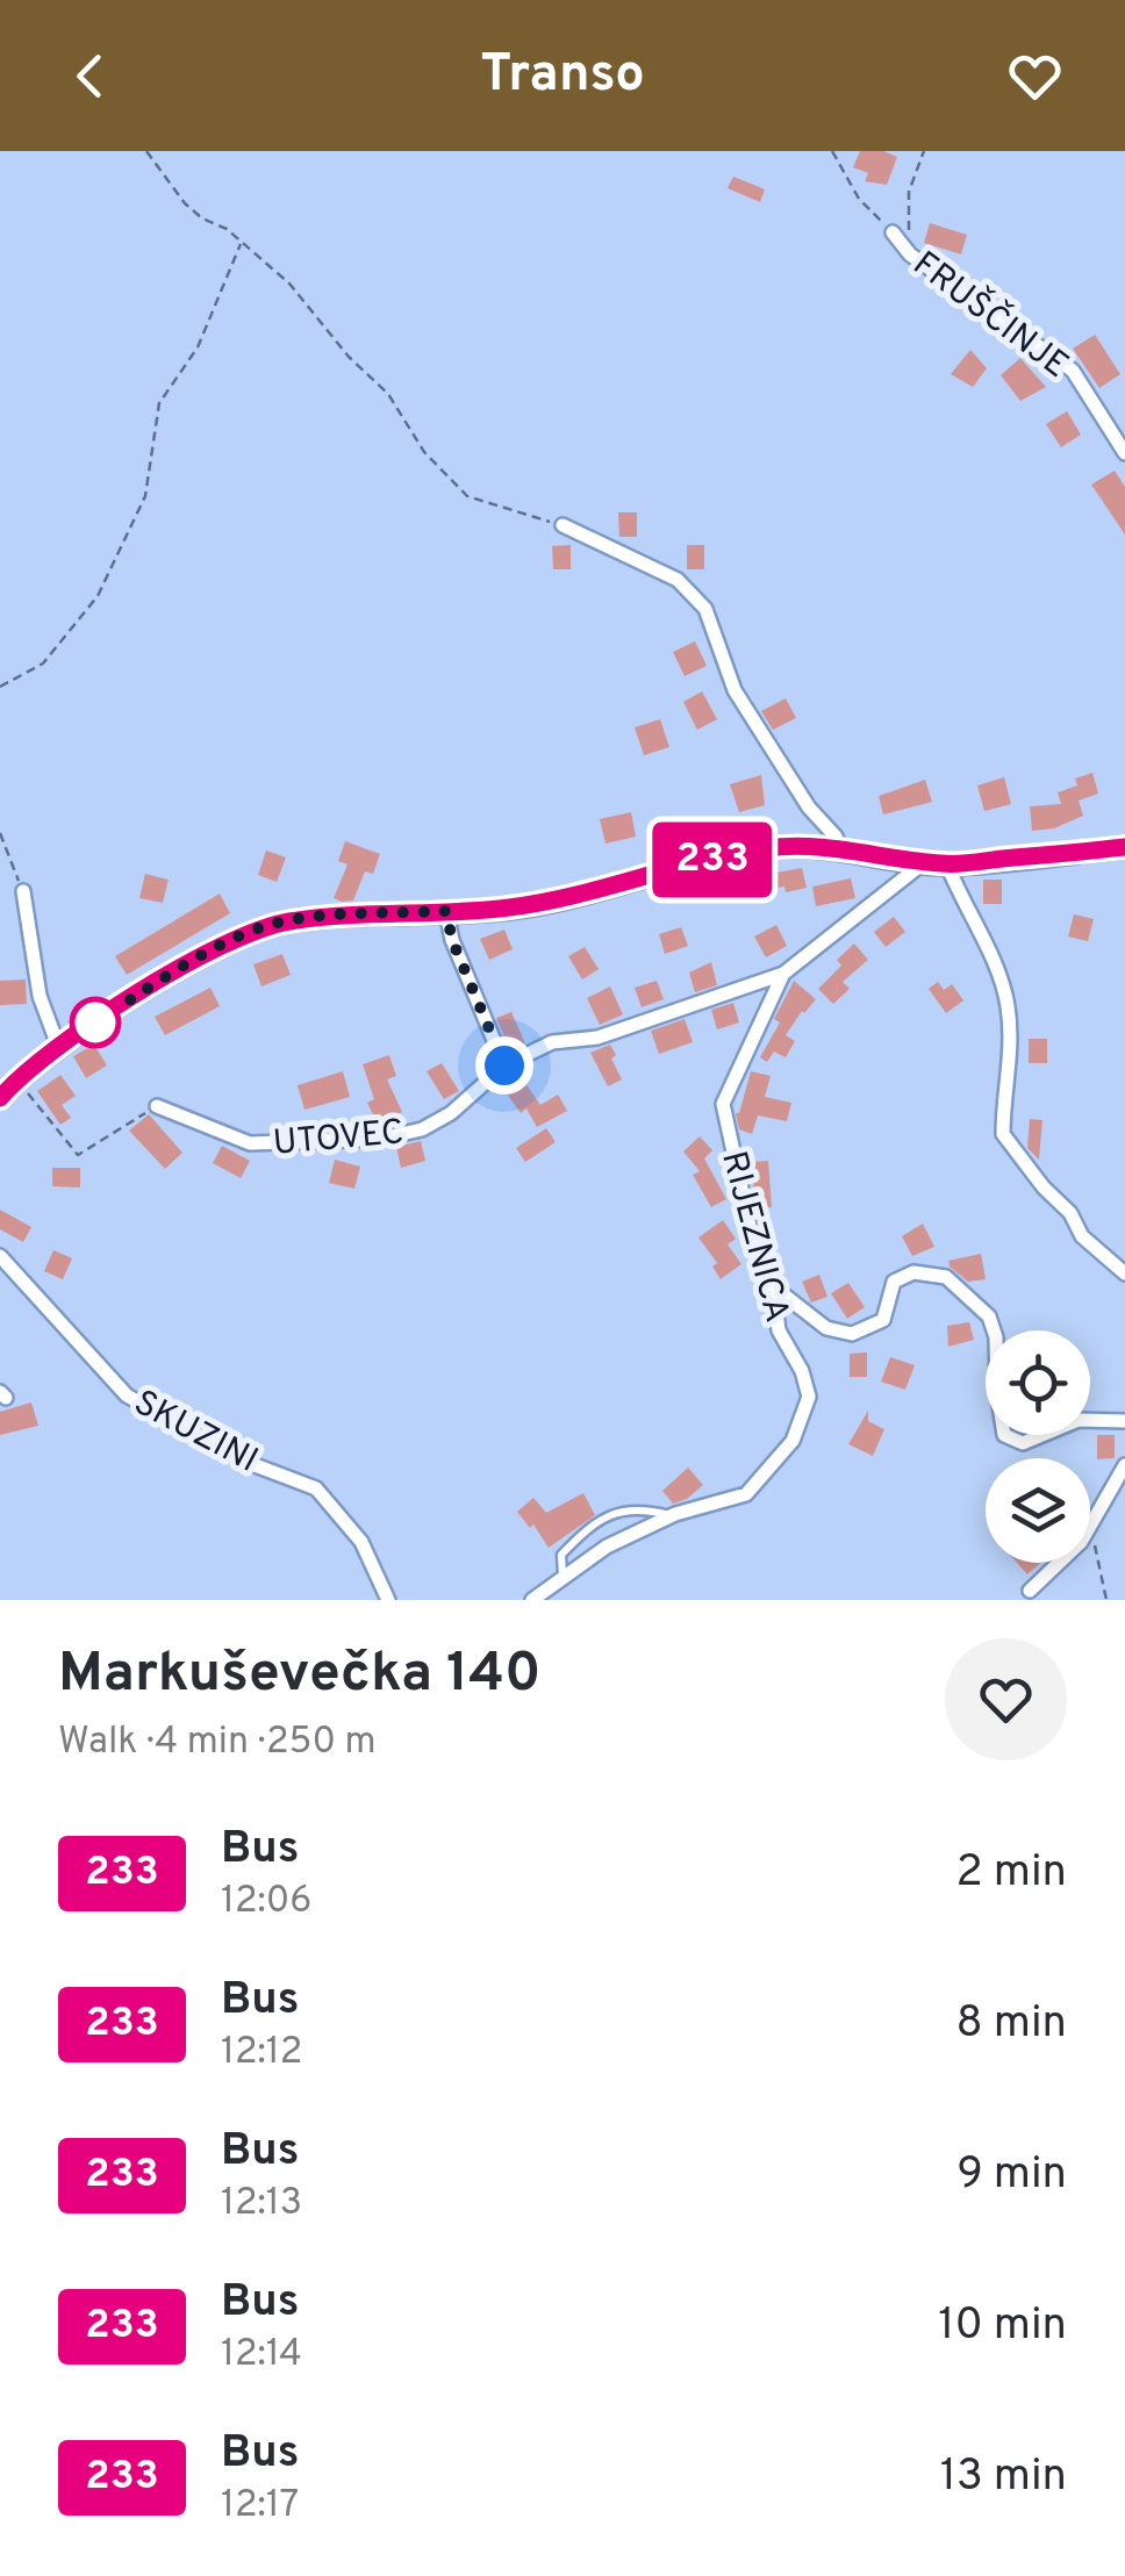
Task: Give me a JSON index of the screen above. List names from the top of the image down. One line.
{"streets":{"street":["FRUŠČINJE","UTOVEC","RIJEZNICA","SKUZINI"]},"crossings":[["UTOVEC","RIJEZNICA"]],"lines":["bus line 233"],"page":{"header":"Transo","on_map":"233","heading":["Markuševečka 140","Walk · 4 min · 250 m"],"list":[{"mark":"233","name":"Bus","note":"12:06","value":"2 min"},{"mark":"233","name":"Bus","note":"12:12","value":"8 min"},{"mark":"233","name":"Bus","note":"12:13","value":"9 min"},{"mark":"233","name":"Bus","note":"12:14","value":"10 min"},{"mark":"233","name":"Bus","note":"12:17","value":"13 min"}]}}
